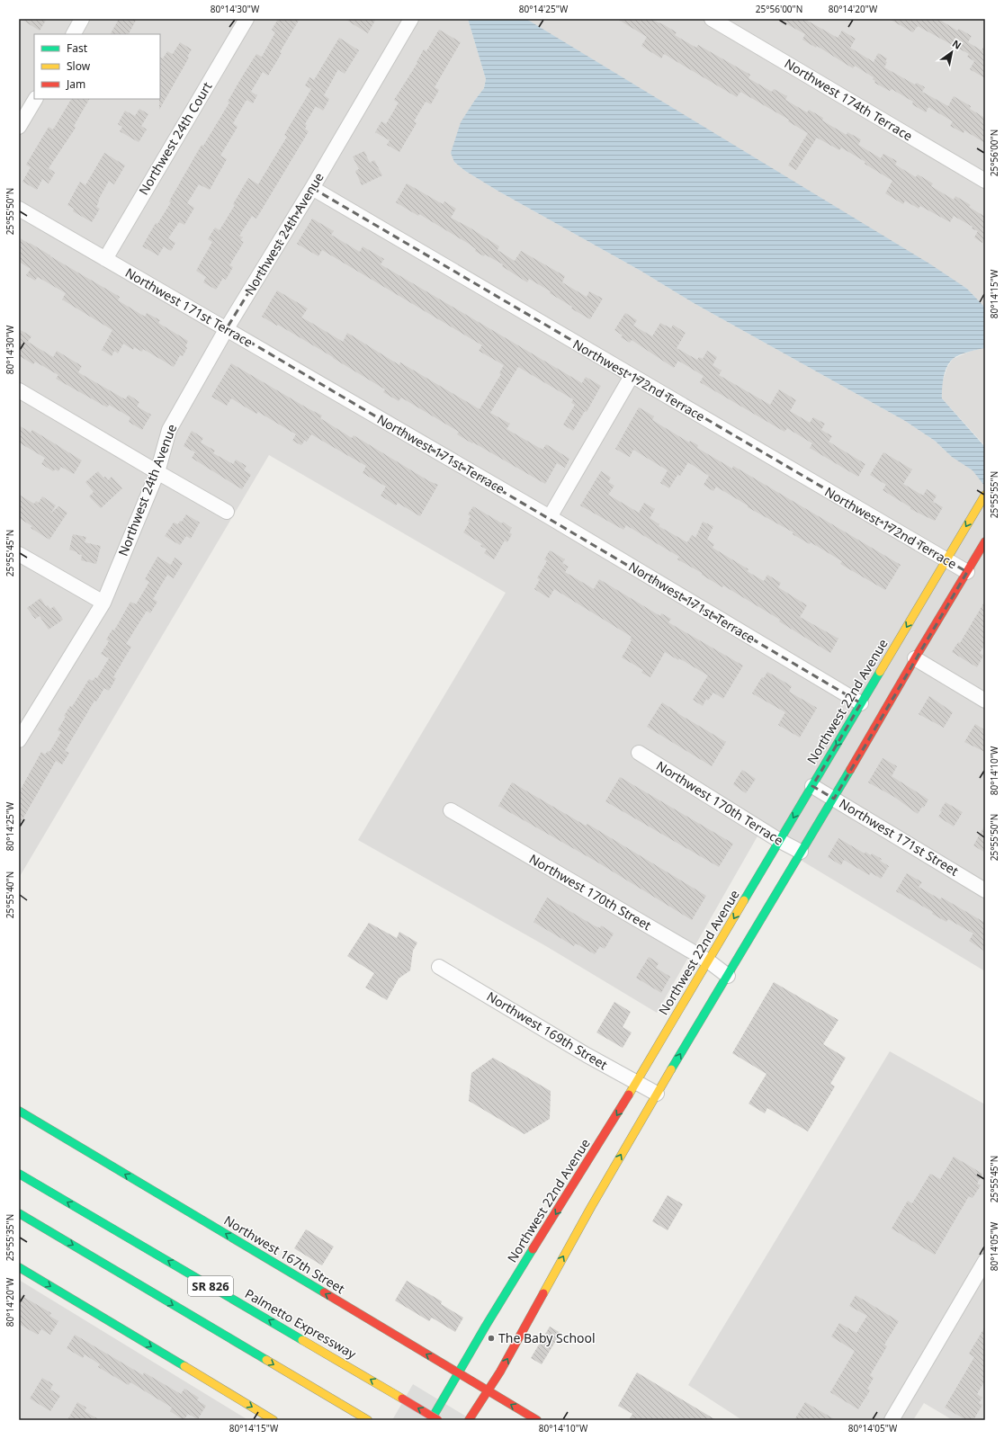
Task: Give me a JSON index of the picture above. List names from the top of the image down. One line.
{"streets":{"main road":["Northwest 22nd Avenue","Northwest 167th Street","SR 826","Palmetto Expressway"],"street":["Northwest 174th Terrace","Northwest 24th Court","Northwest 24th Avenue","Northwest 171st Terrace","Northwest 172nd Terrace","Northwest 170th Terrace","Northwest 171st Street","Northwest 170th Street","Northwest 169th Street"]},"crossings":[["Northwest 24th Court","Northwest 171st Terrace"],["Northwest 24th Avenue","Northwest 171st Terrace"],["Northwest 24th Avenue","Northwest 172nd Terrace"],["Northwest 171st Terrace","Northwest 22nd Avenue"],["Northwest 172nd Terrace","Northwest 22nd Avenue"],["Northwest 22nd Avenue","Northwest 170th Terrace"],["Northwest 22nd Avenue","Northwest 171st Street"],["Northwest 22nd Avenue","Northwest 170th Street"],["Northwest 22nd Avenue","Northwest 169th Street"],["Northwest 22nd Avenue","Northwest 167th Street"]],"one_way":["Northwest 167th Street"],"places":["The Baby School"],"legend":["Fast","Slow","Jam"],"north":"top right","coordinates":["80°14'30\"W","80°14'25\"W","25°56'00\"N","80°14'20\"W","25°55'50\"N","80°14'15\"W","25°55'55\"N","25°55'45\"N","80°14'10\"W","25°55'40\"N","25°55'35\"N","80°14'05\"W"]}
